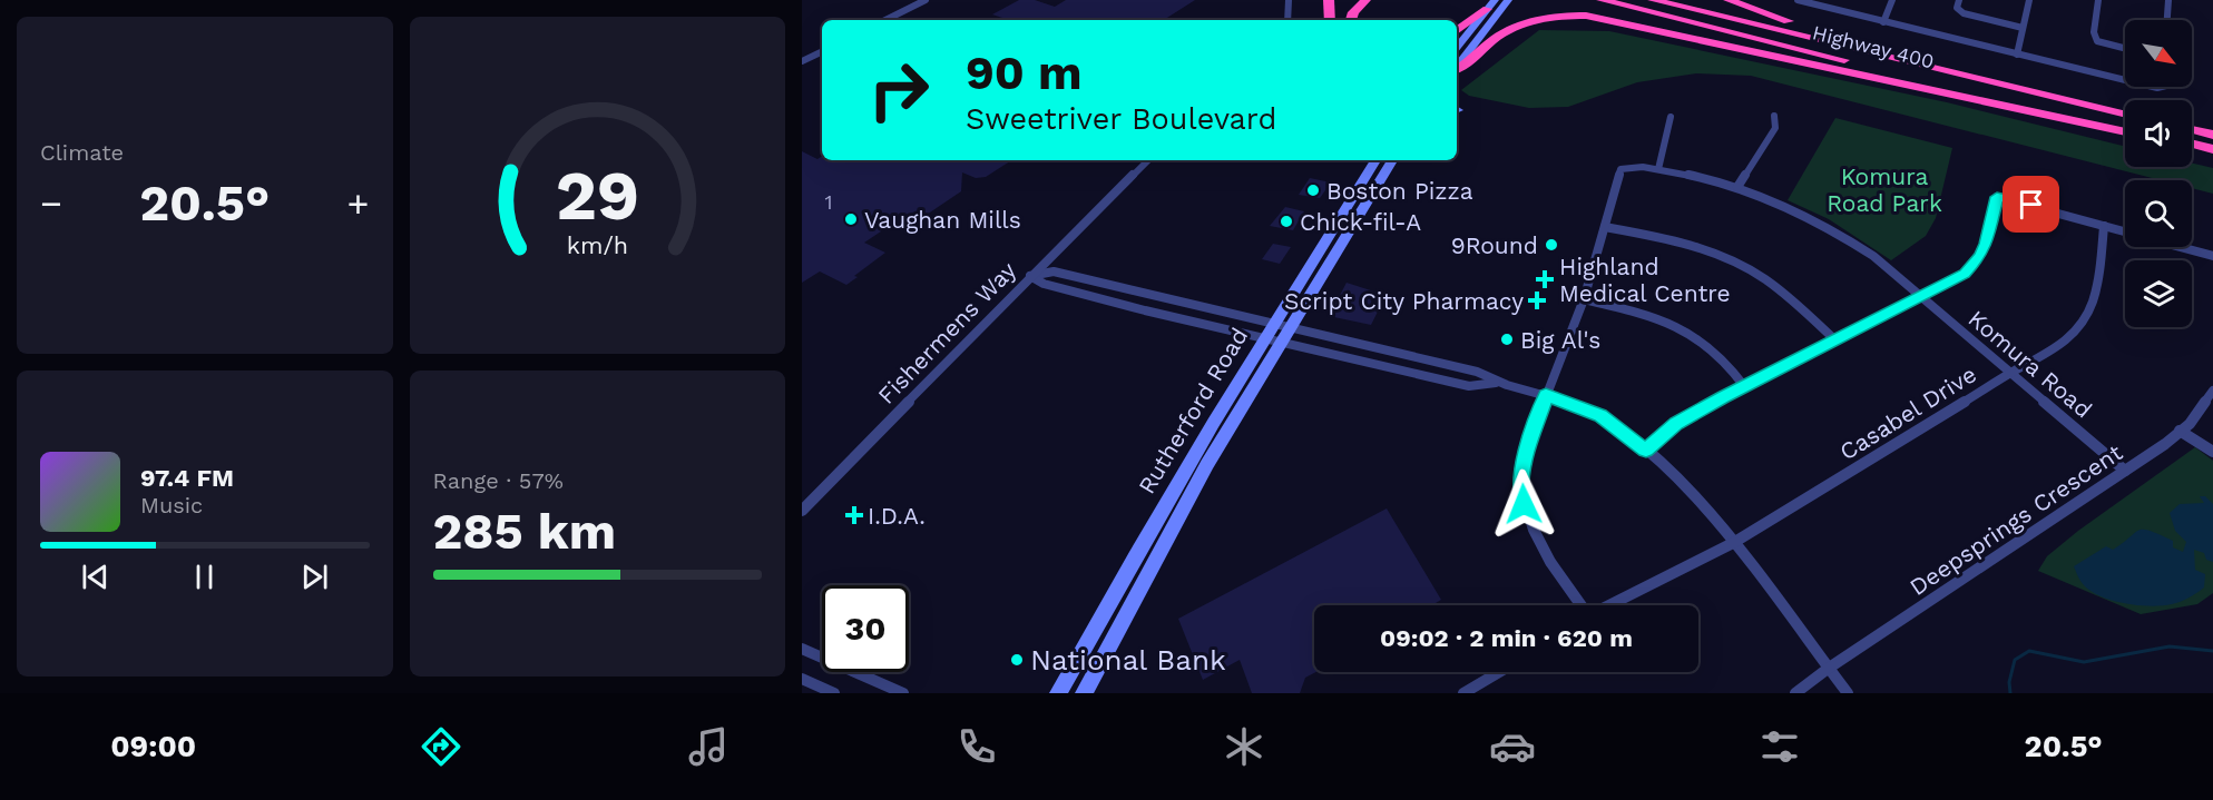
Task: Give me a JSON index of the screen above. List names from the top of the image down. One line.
{"streets":{"highway":["Highway 400"],"main road":["Rutherford Road"],"street":["Fishermens Way","Komura Road","Casabel Drive","Deepsprings Crescent"]},"crossings":[["Komura Road","Casabel Drive"],["Komura Road","Deepsprings Crescent"]],"parks":["Komura Road Park"],"places":{"other":["Boston Pizza","Vaughan Mills","Chick-fil-A","9Round","Big Al's","National Bank"],"health":["Highland Medical Centre","Script City Pharmacy","I.D.A."]},"house_numbers":["1"],"north":"bottom right","page":{"tile":["Climate",["Range · 57%","285 km"]],"turn":["90 m","Sweetriver Boulevard"],"heat":["−","20.5°","+"],"song":["97.4 FM","Music"],"limit":"30","trip":"09:02 · 2 min · 620 m","tabs":["09:00","20.5°"],"gauge":["29","km/h"]}}
